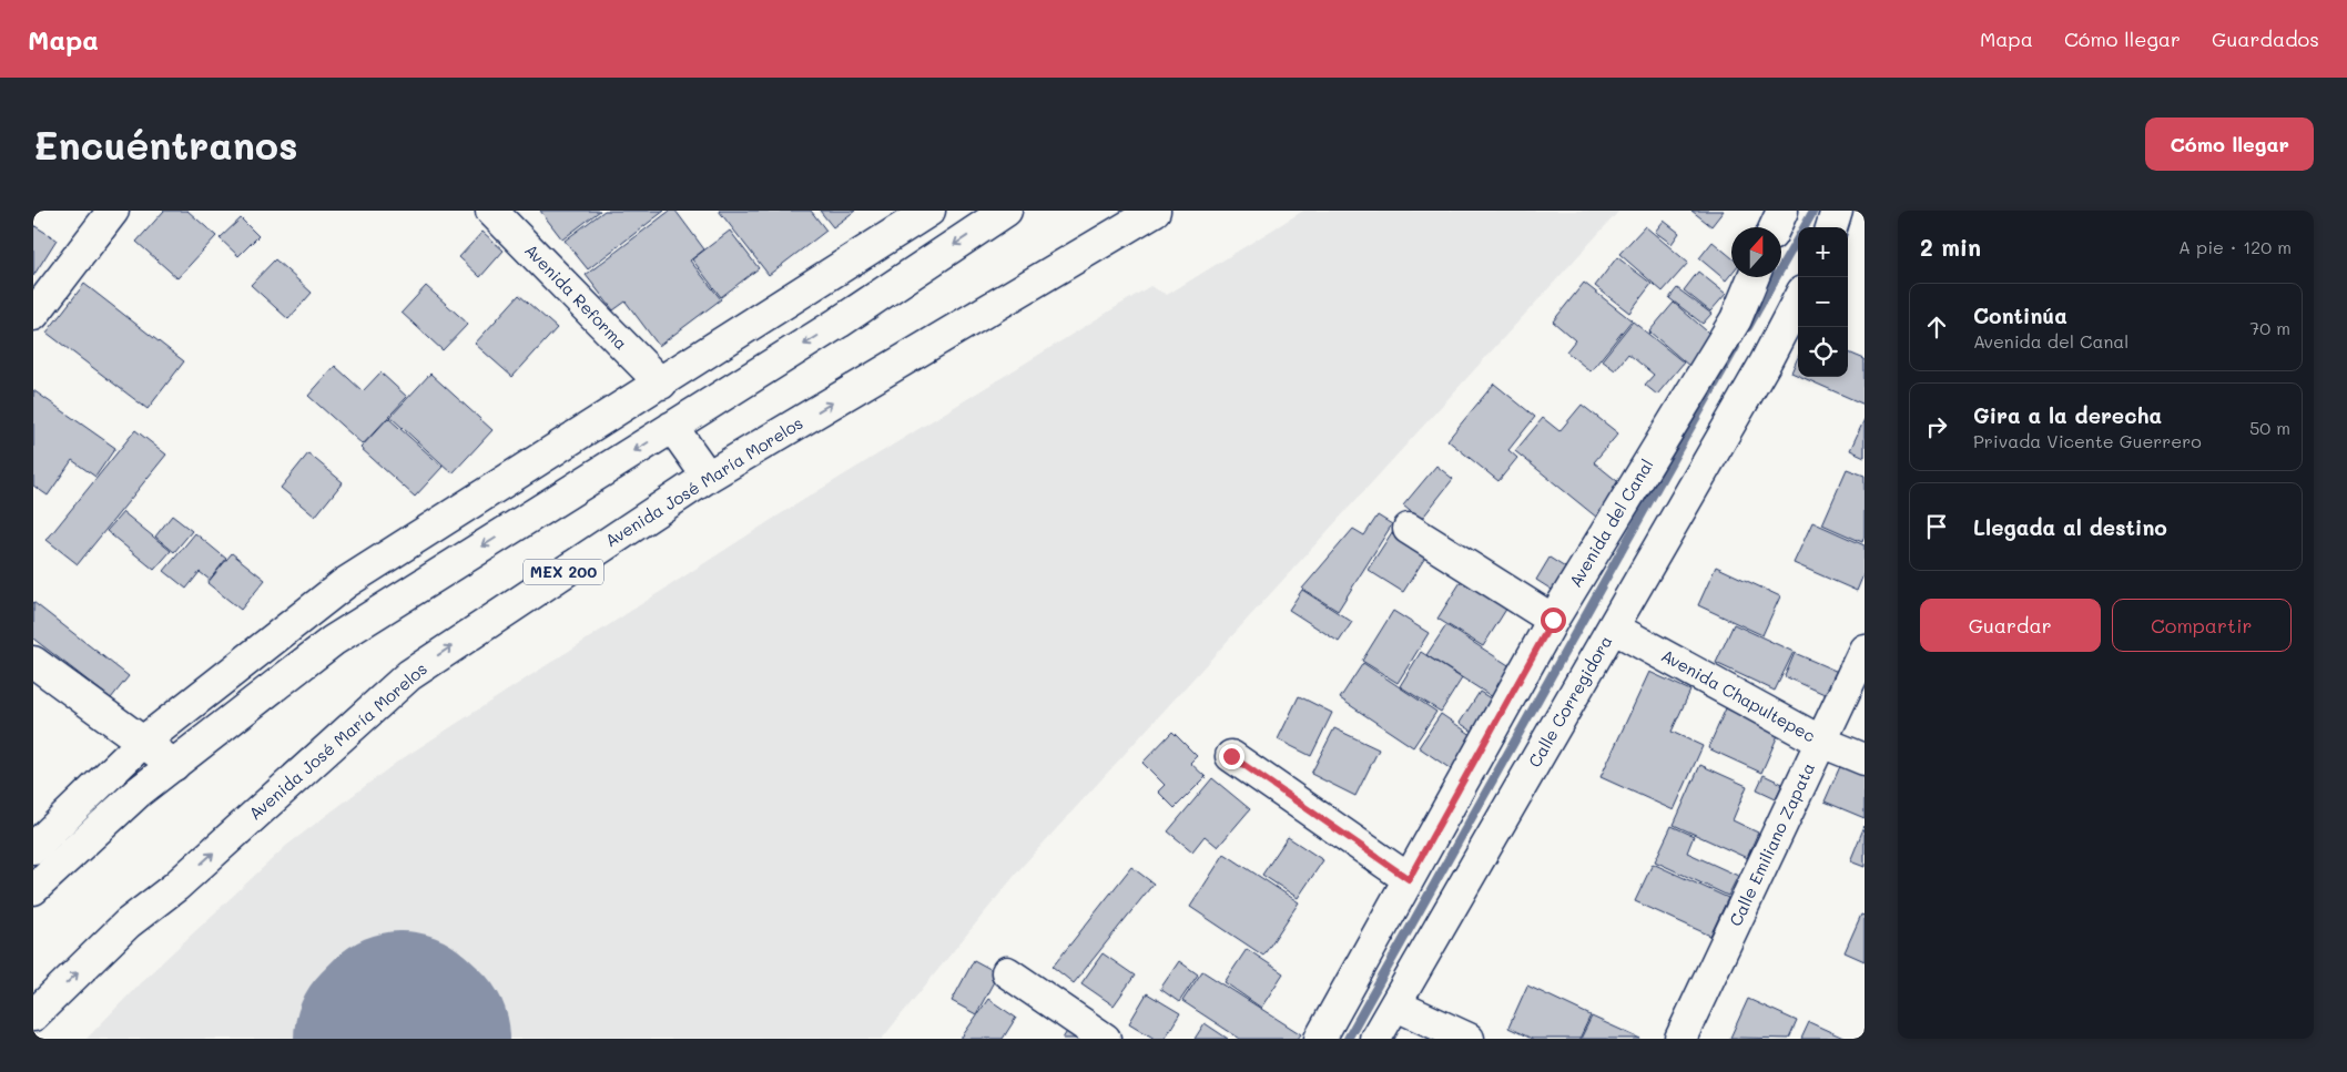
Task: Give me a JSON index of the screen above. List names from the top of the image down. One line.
{"streets":{"main road":["Avenida Reforma","Avenida José María Morelos","Avenida del Canal","MEX 200","Avenida Chapultepec","Calle Corregidora","Calle Emiliano Zapata"]},"crossings":[["Avenida Chapultepec","Calle Corregidora"],["Avenida Chapultepec","Calle Emiliano Zapata"]],"north":"top","page":{"header":"Mapa","nav":["Mapa","Cómo llegar","Guardados"],"buttons":["Cómo llegar",["Guardar","Compartir"]],"title":"Encuéntranos","heading":["2 min","A pie · 120 m"],"map_buttons":["+","−"],"list":[["Continúa","Avenida del Canal","70 m"],["Gira a la derecha","Privada Vicente Guerrero","50 m"],"Llegada al destino"]}}
